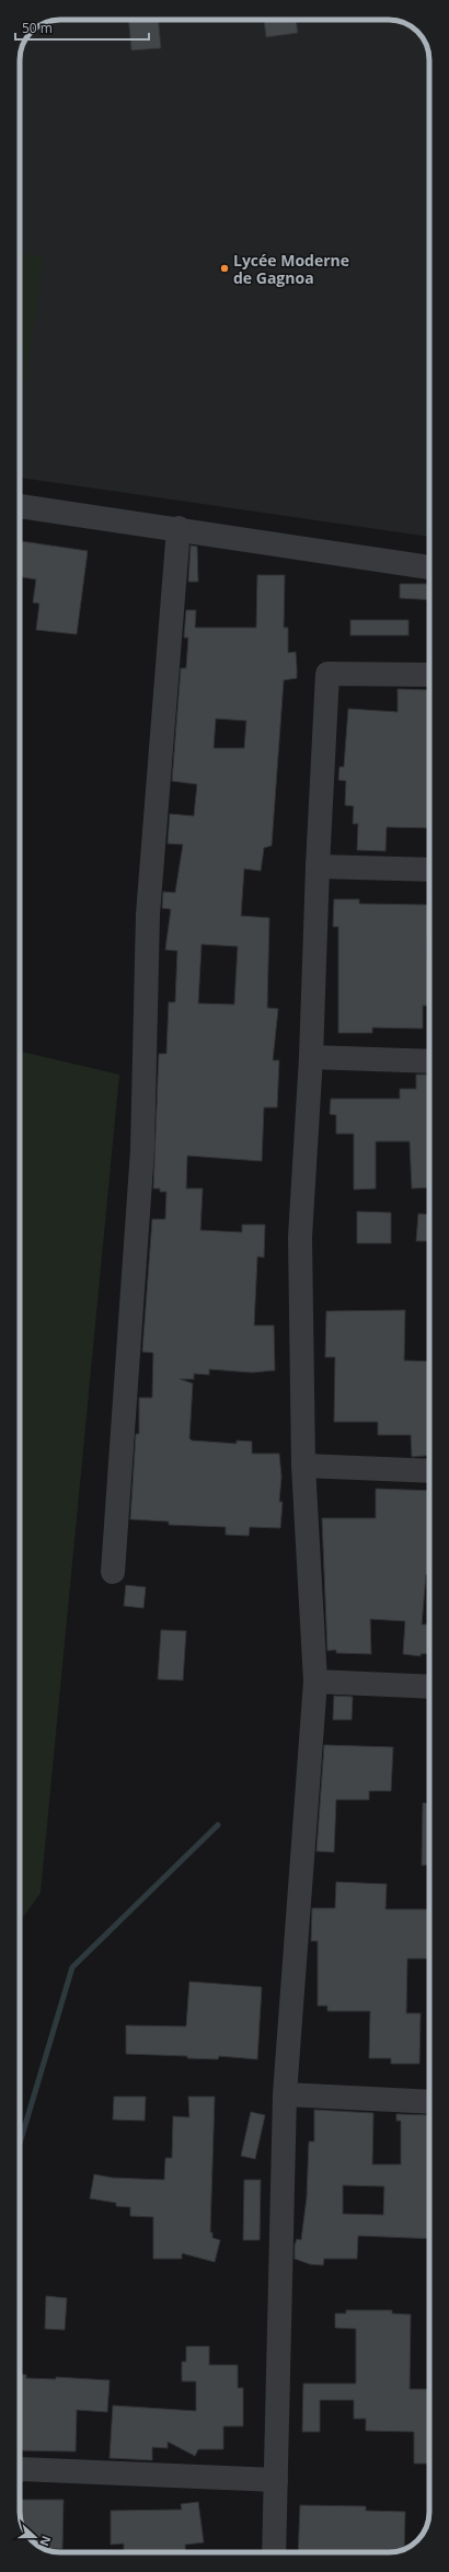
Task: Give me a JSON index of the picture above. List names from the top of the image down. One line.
{"places":["Lycée Moderne de Gagnoa"],"scale_bar":"50 m","north":"right"}
